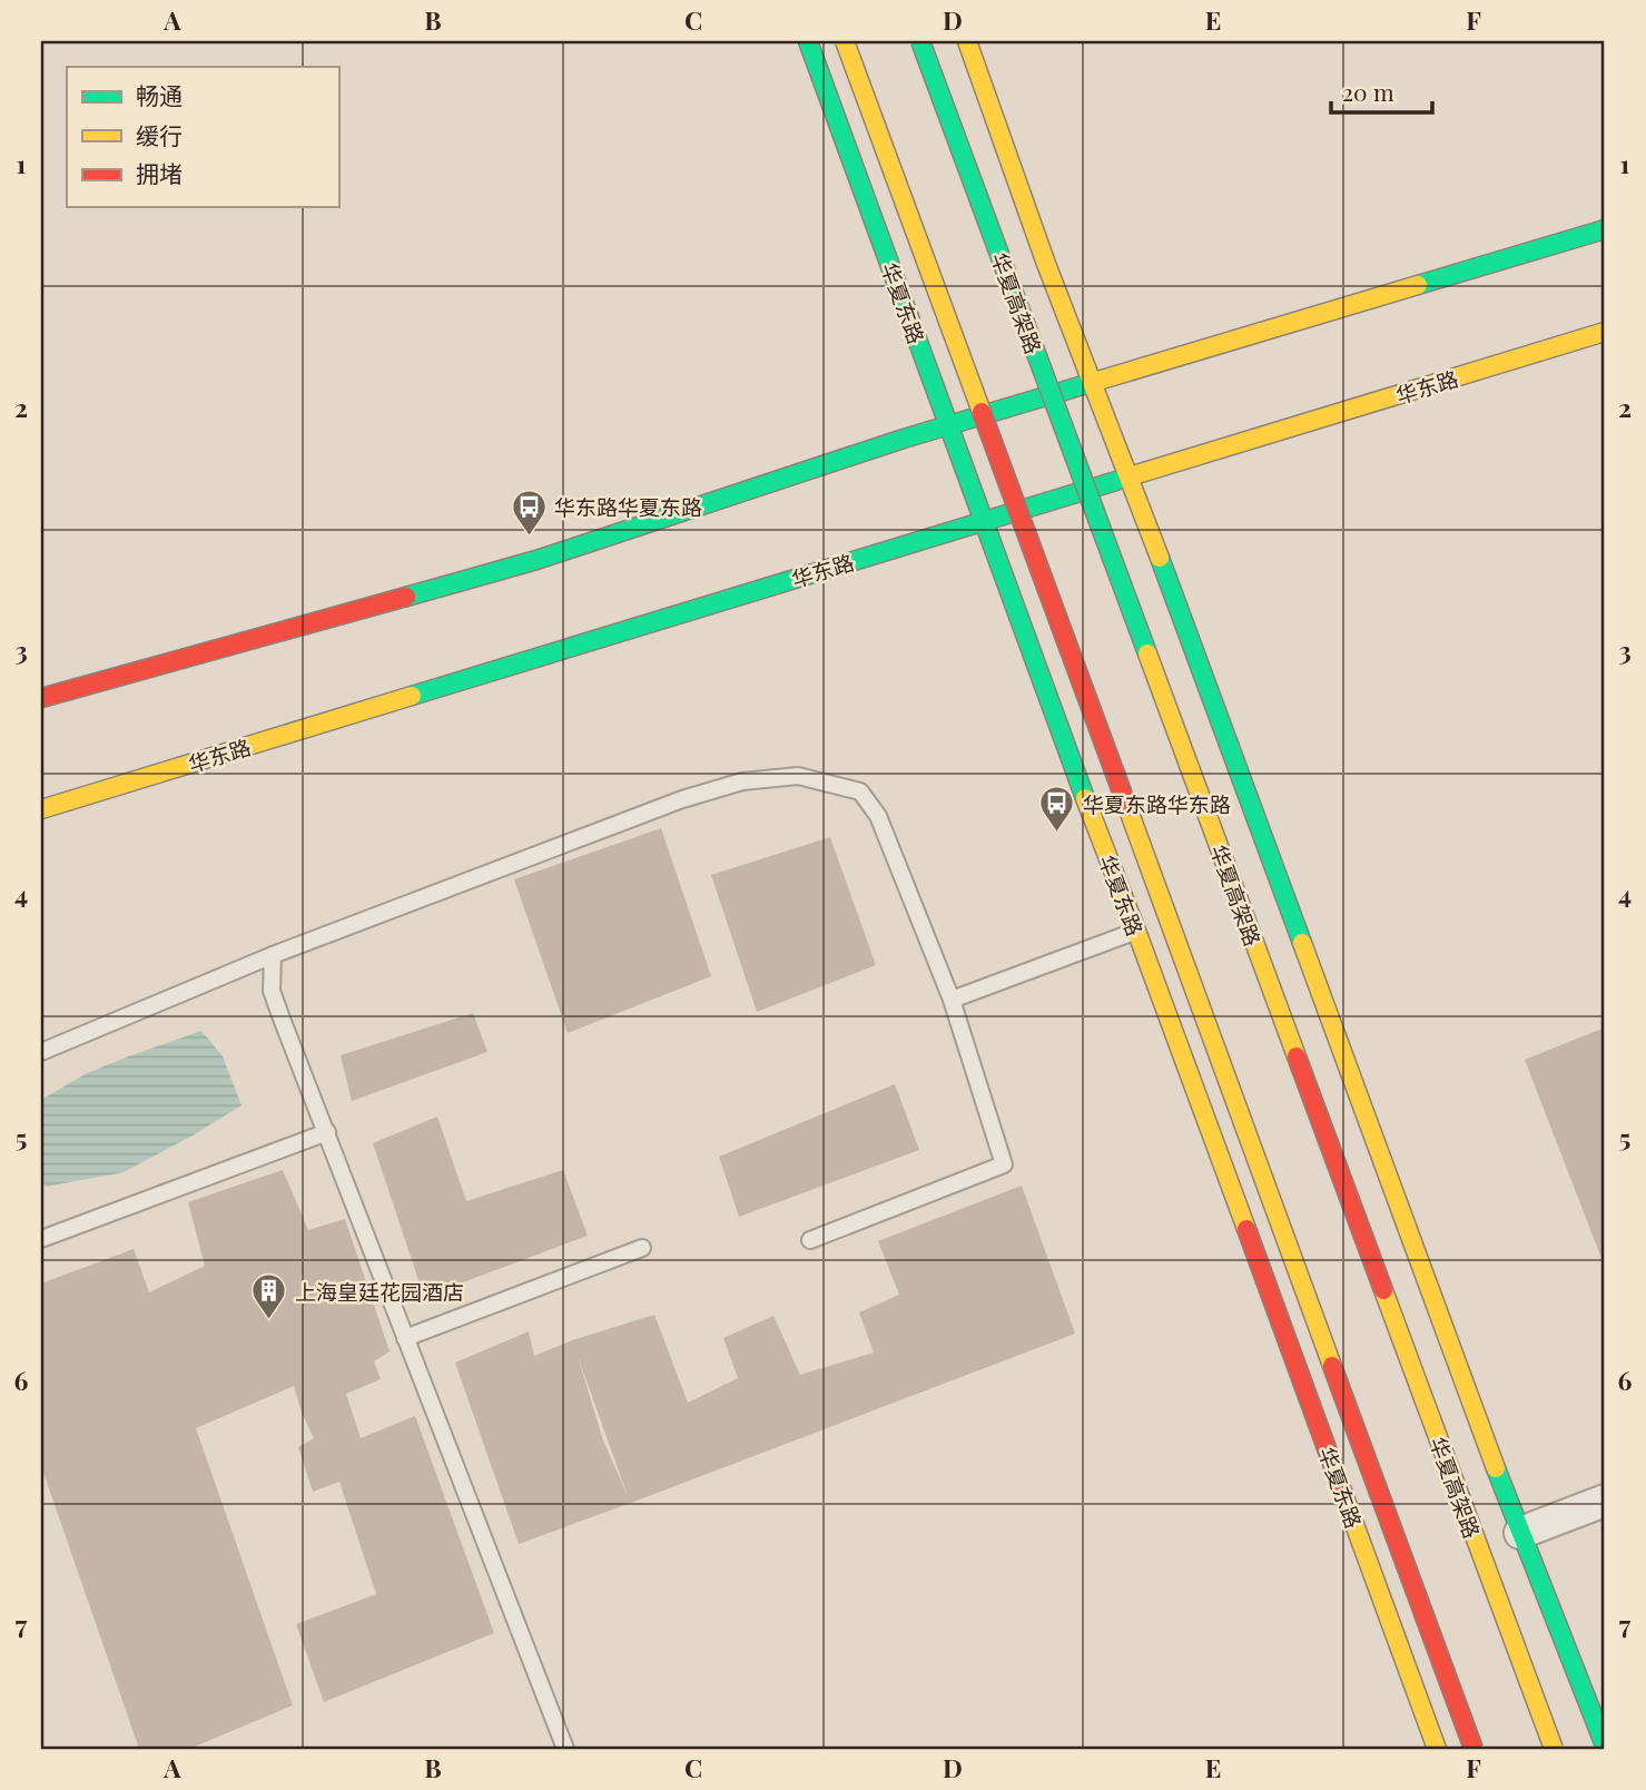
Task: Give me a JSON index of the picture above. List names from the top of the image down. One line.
{"streets":{"main road":["华夏东路","华夏高架路","华东路"]},"crossings":[["华夏东路","华东路"]],"places":{"bus stop":["华东路华夏东路","华夏东路华东路"],"building":["上海皇廷花园酒店"]},"legend":["畅通","缓行","拥堵"],"scale_bar":"20 m","grid":{"columns":["A","B","C","D","E","F"],"rows":["1","2","3","4","5","6","7"]}}
